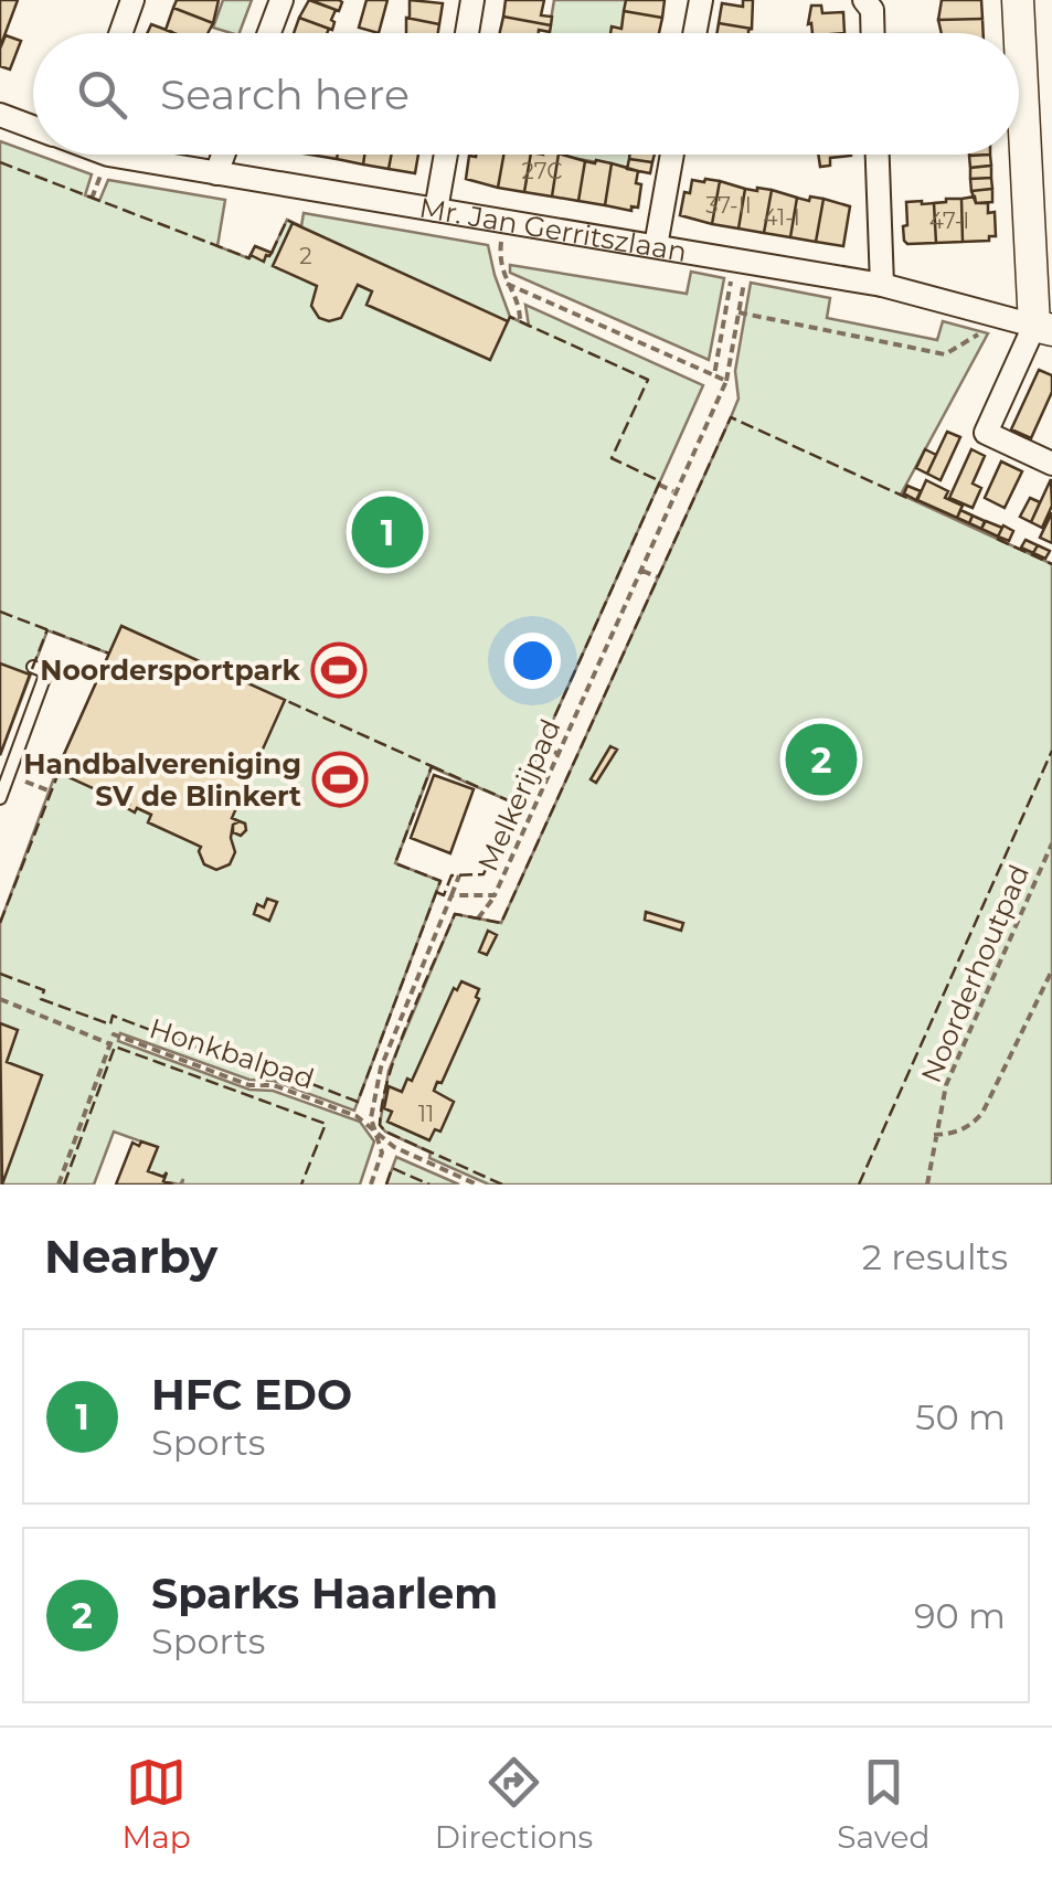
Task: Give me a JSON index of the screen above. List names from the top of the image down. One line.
{"streets":{"street":["Mr. Jan Gerritszlaan"],"path":["Melkerijpad","Noorderhoutpad","Honkbalpad"]},"crossings":[["Mr. Jan Gerritszlaan","Melkerijpad"],["Melkerijpad","Honkbalpad"]],"places":{"sports":["Noordersportpark","Handbalvereniging SV de Blinkert"]},"house_numbers":["27C","37-II","41-I","47-I","2","11"],"page":{"search":"Search here","pins":["1","2"],"heading":["Nearby","2 results"],"list":[{"mark":"1","name":"HFC EDO","note":"Sports","value":"50 m"},{"mark":"2","name":"Sparks Haarlem","note":"Sports","value":"90 m"}],"nav":["Map","Directions","Saved"]}}
